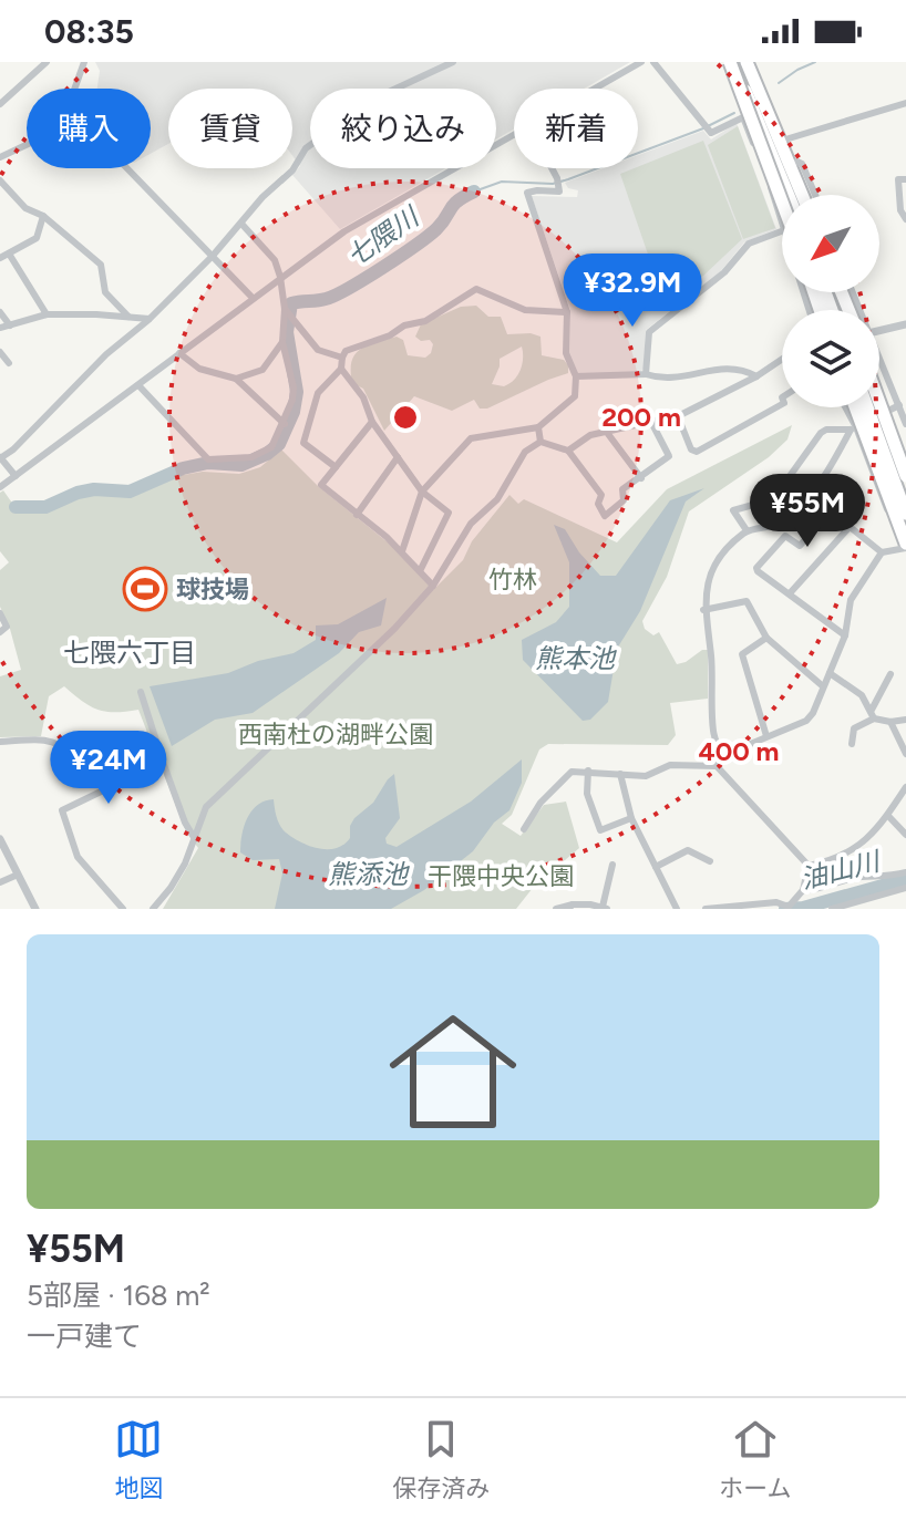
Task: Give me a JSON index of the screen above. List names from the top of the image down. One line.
{"districts":["七隈六丁目"],"water":["七隈川","熊本池","油山川","熊添池"],"parks":["竹林","西南杜の湖畔公園","干隈中央公園"],"places":{"sports":["球技場"]},"north":"bottom left","page":{"status":"08:35","chip":["購入","賃貸","絞り込み","新着"],"price":["¥32.9M","¥55M","¥24M"],"list":[{"name":"¥55M","note":"5部屋 · 168 m² · 一戸建て"}],"tabs":["地図","保存済み","ホーム"]},"rings":["200 m","400 m"]}
